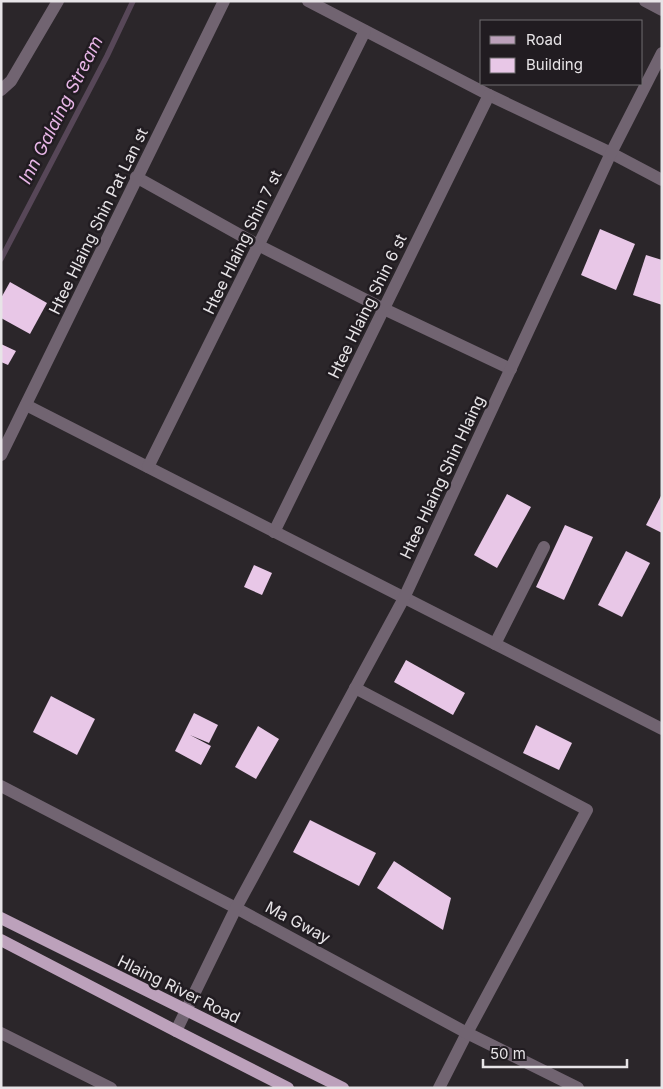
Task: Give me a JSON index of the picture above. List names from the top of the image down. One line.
{"streets":{"main road":["Hlaing River Road"],"street":["Htee Hlaing Shin Pat Lan st","Htee Hlaing Shin 7 st","Htee Hlaing Shin 6 st","Htee Hlaing Shin Hlaing","Ma Gway"]},"crossings":[["Htee Hlaing Shin Hlaing","Ma Gway"],["Htee Hlaing Shin Hlaing","Hlaing River Road"]],"water":["Inn Galaing Stream"],"legend":["Road","Building"],"scale_bar":"50 m"}
